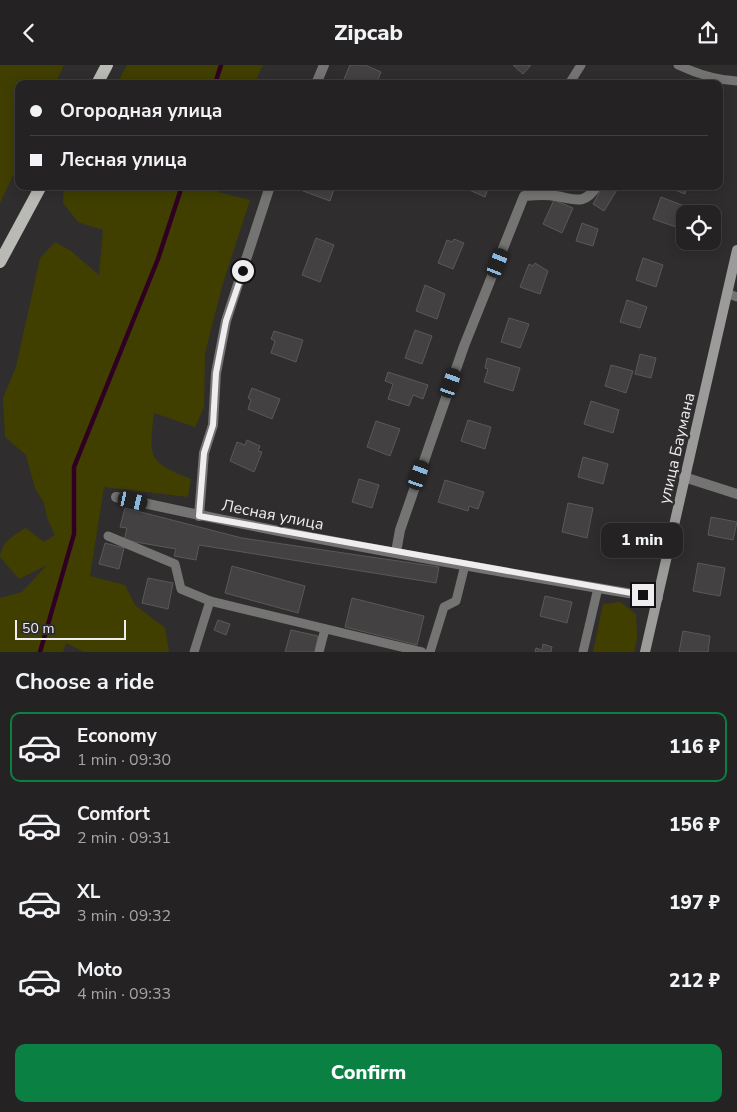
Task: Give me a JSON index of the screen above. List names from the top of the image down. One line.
{"streets":{"street":["улица Баумана","Лесная улица"]},"crossings":[["улица Баумана","Лесная улица"]],"scale_bar":"50 m","page":{"header":"Zipcab","banner":["Огородная улица","Лесная улица"],"bubble":"1 min","scale":"50 m","heading":"Choose a ride","list":[{"name":"Economy","note":"1 min · 09:30","value":"116 ₽"},{"name":"Comfort","note":"2 min · 09:31","value":"156 ₽"},{"name":"XL","note":"3 min · 09:32","value":"197 ₽"},{"name":"Moto","note":"4 min · 09:33","value":"212 ₽"}],"buttons":"Confirm"}}
